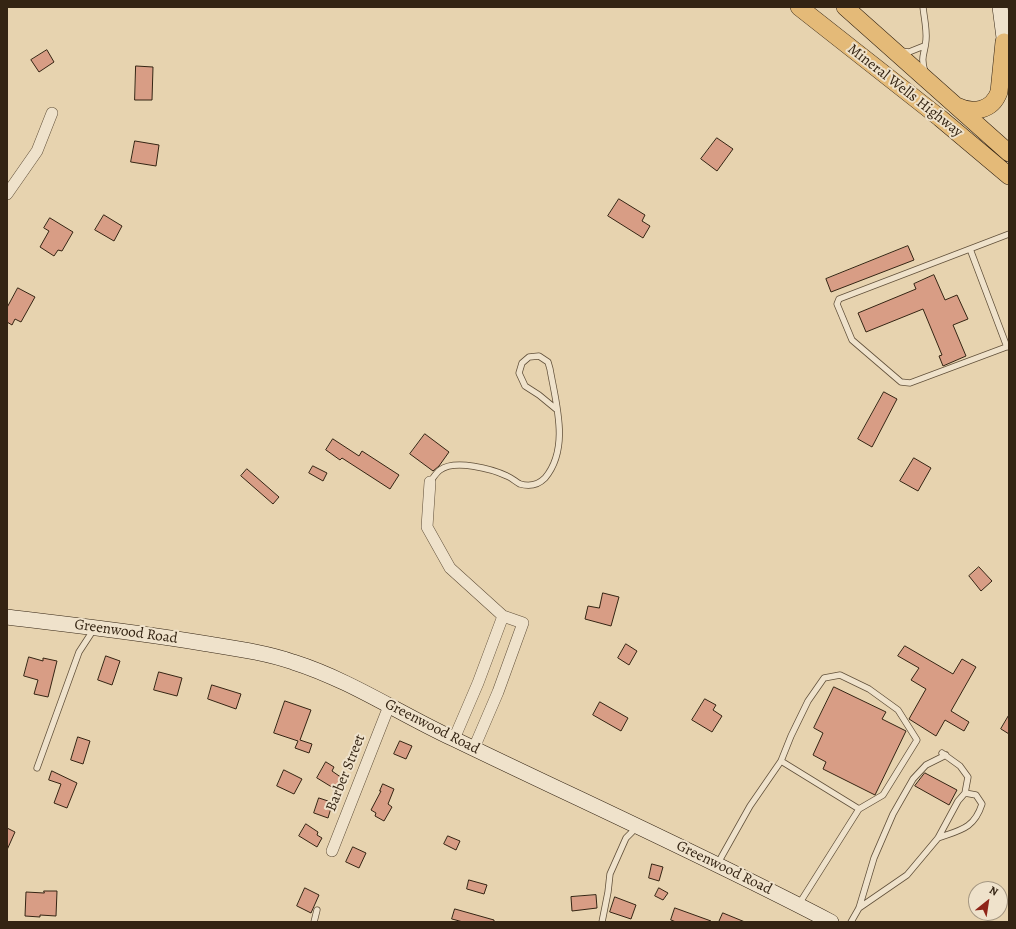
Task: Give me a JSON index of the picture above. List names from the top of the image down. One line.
{"streets":{"main road":["Mineral Wells Highway"],"street":["Greenwood Road","Barber Street"]},"crossings":[["Greenwood Road","Barber Street"]],"north":"top right"}
